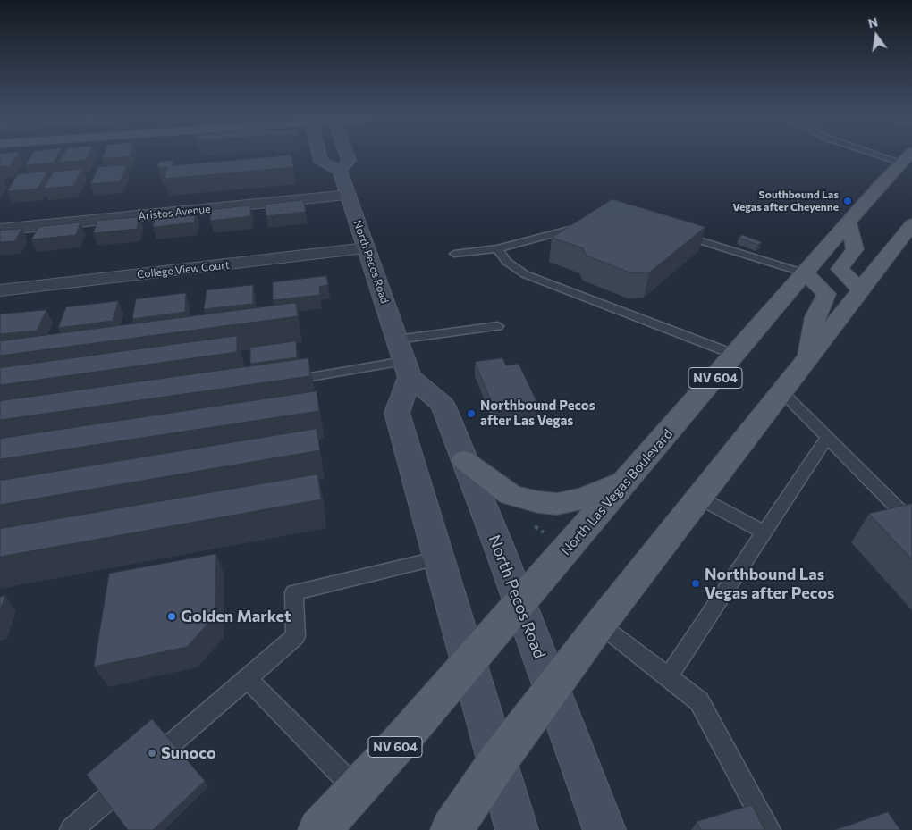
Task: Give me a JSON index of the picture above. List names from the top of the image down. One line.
{"streets":{"main road":["North Pecos Road","NV 604","North Las Vegas Boulevard"],"street":["Aristos Avenue","College View Court"]},"crossings":[["Aristos Avenue","North Pecos Road"],["North Pecos Road","College View Court"],["North Pecos Road","North Las Vegas Boulevard"]],"places":["Southbound Las Vegas after Cheyenne","Northbound Pecos after Las Vegas","Northbound Las Vegas after Pecos","Golden Market","Sunoco"],"north":"top"}
